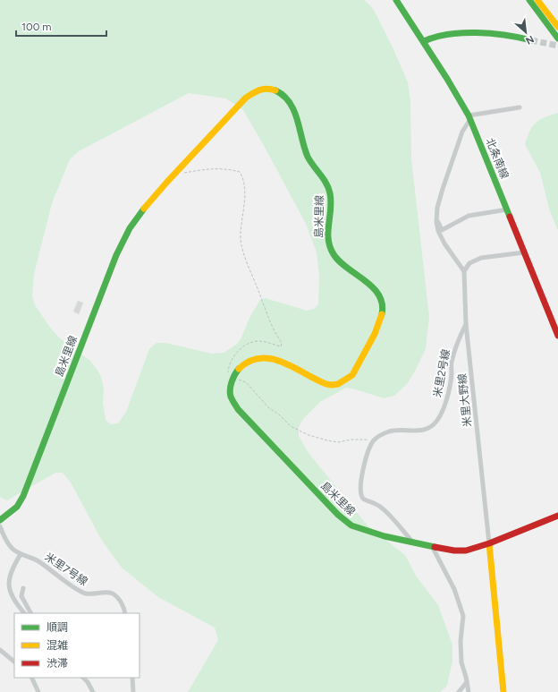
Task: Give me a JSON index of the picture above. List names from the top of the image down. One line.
{"streets":{"main road":["北条南線","島米里線","米里大野線"],"street":["米里2号線","米里7号線"]},"crossings":[["島米里線","米里大野線"],["米里2号線","米里大野線"]],"legend":["順調","混雑","渋滞"],"scale_bar":"100 m","north":"bottom right"}
